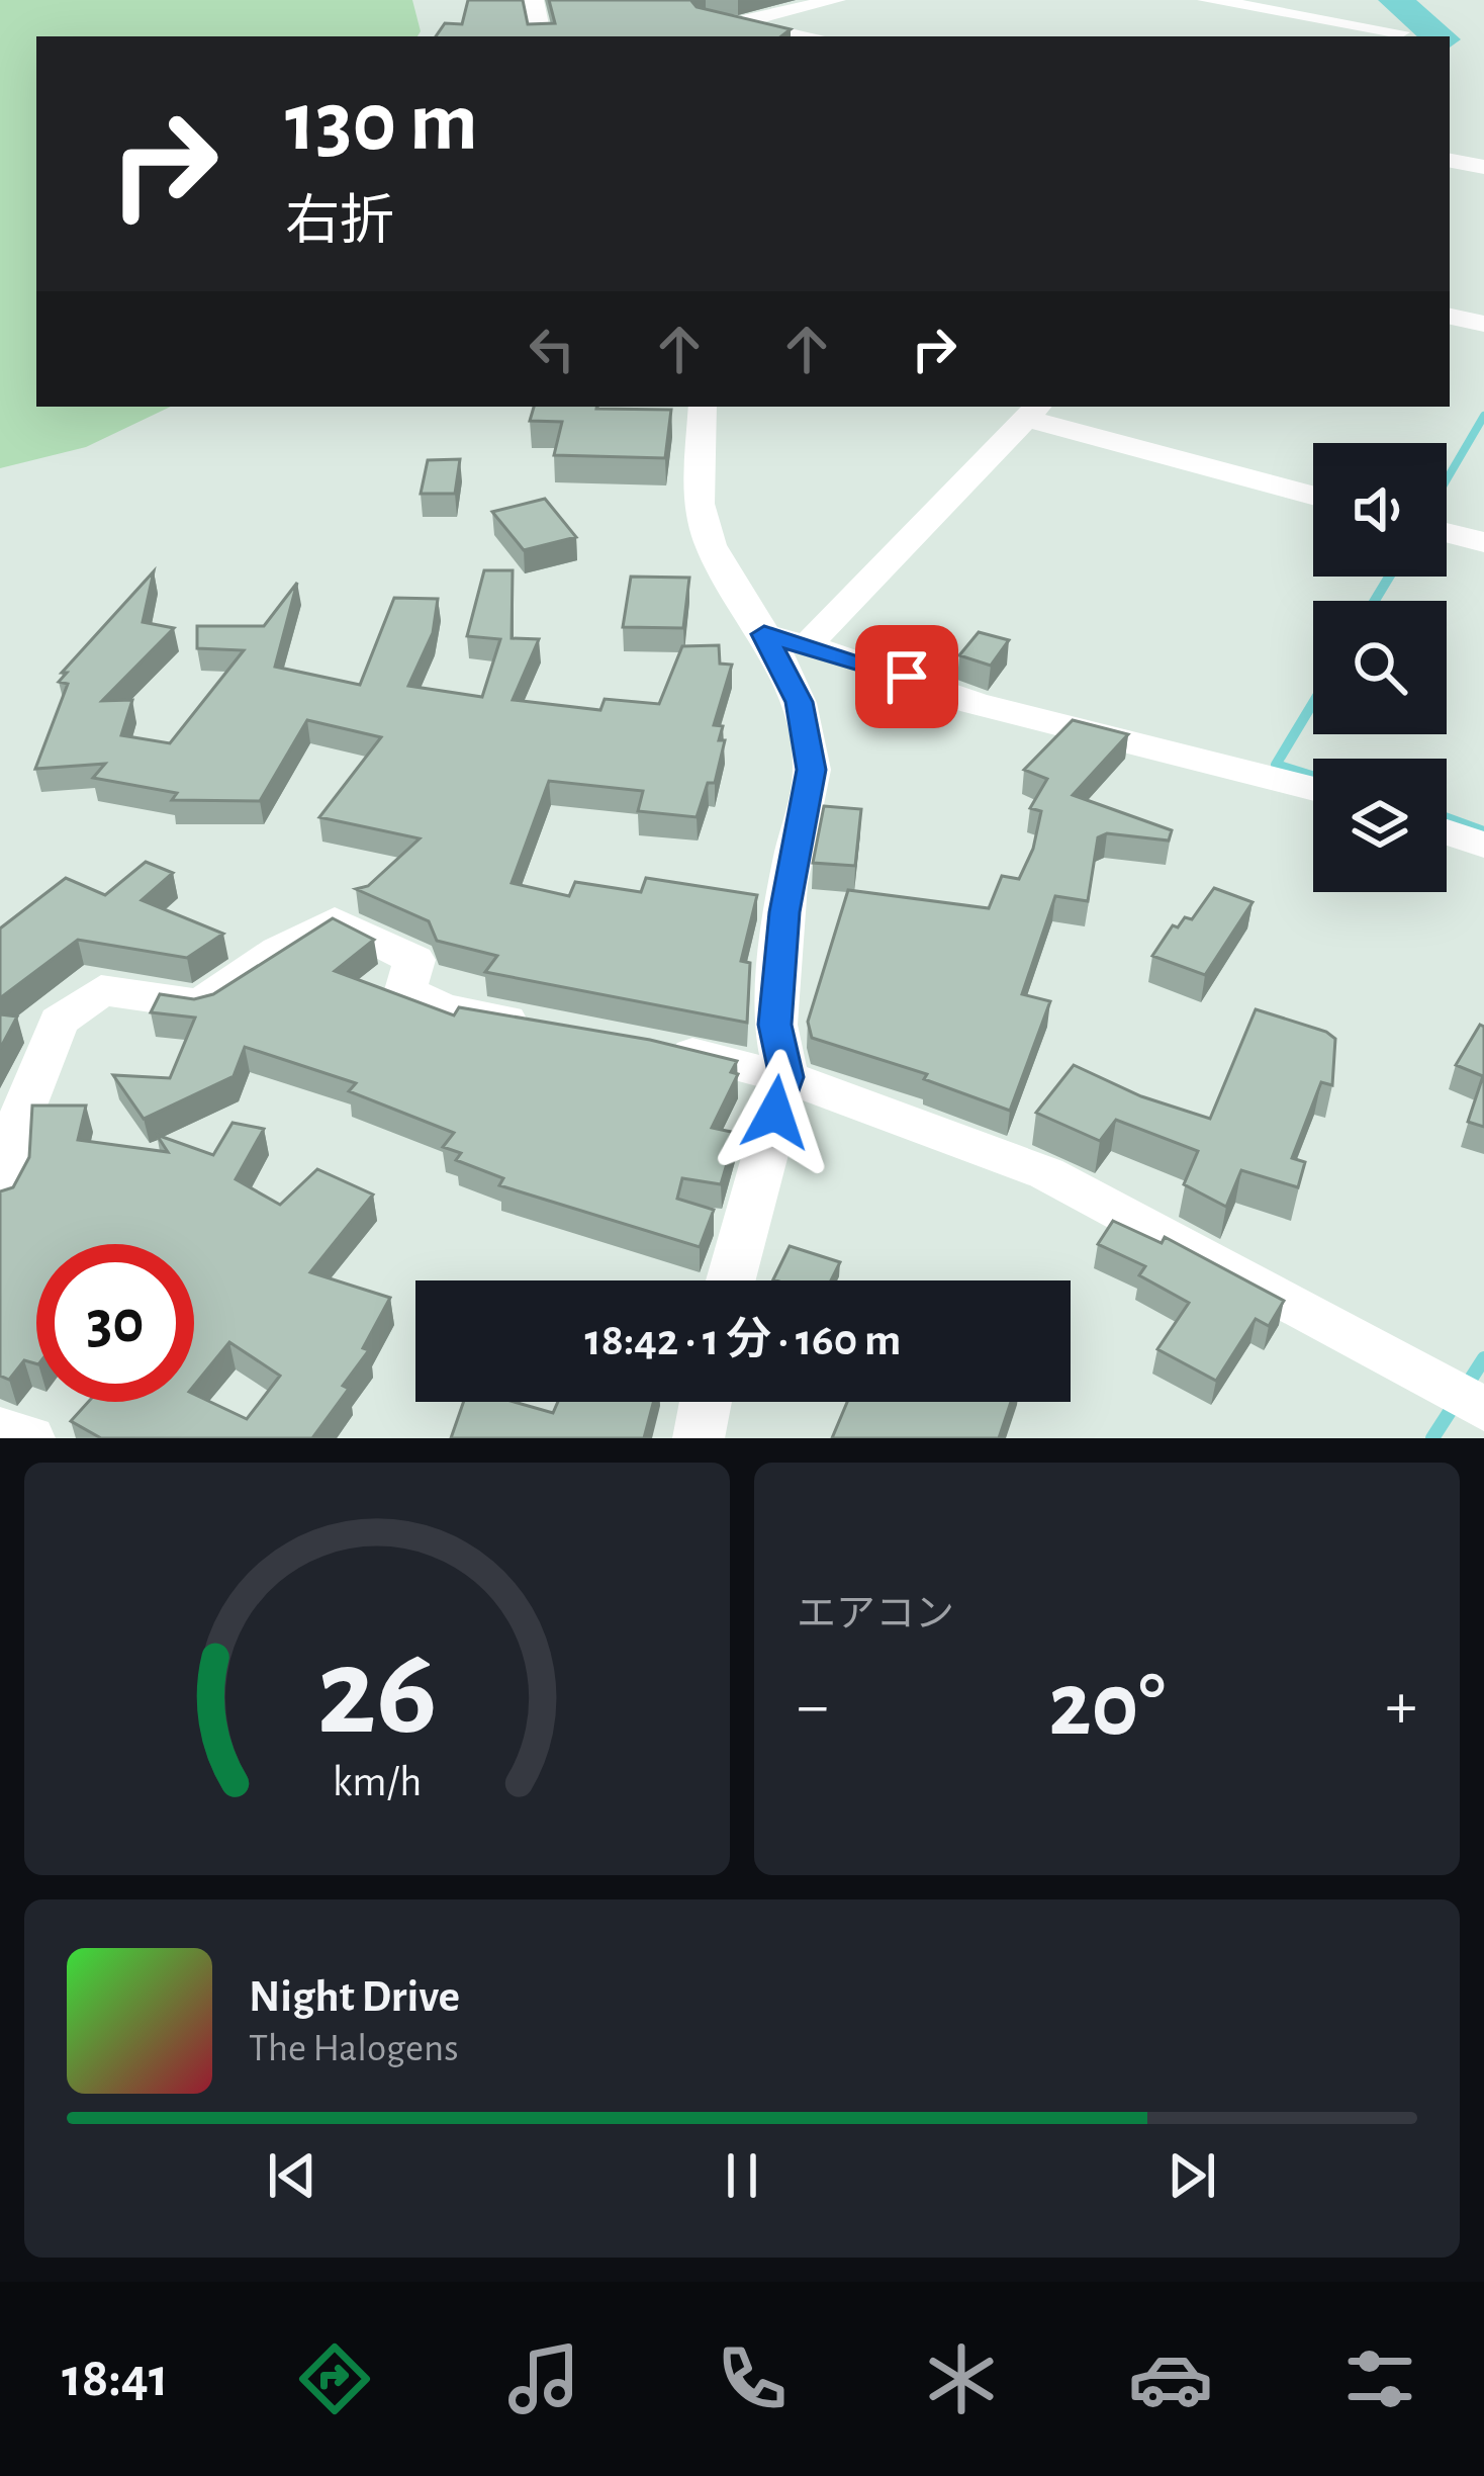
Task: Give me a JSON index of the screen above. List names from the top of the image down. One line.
{"page":{"turn":["130 m","右折"],"limit":"30","trip":"18:42 · 1 分 · 160 m","tile":"エアコン","heat":["−","20°","+"],"song":["Night Drive","The Halogens"],"tabs":"18:41","gauge":["26","km/h"]}}
